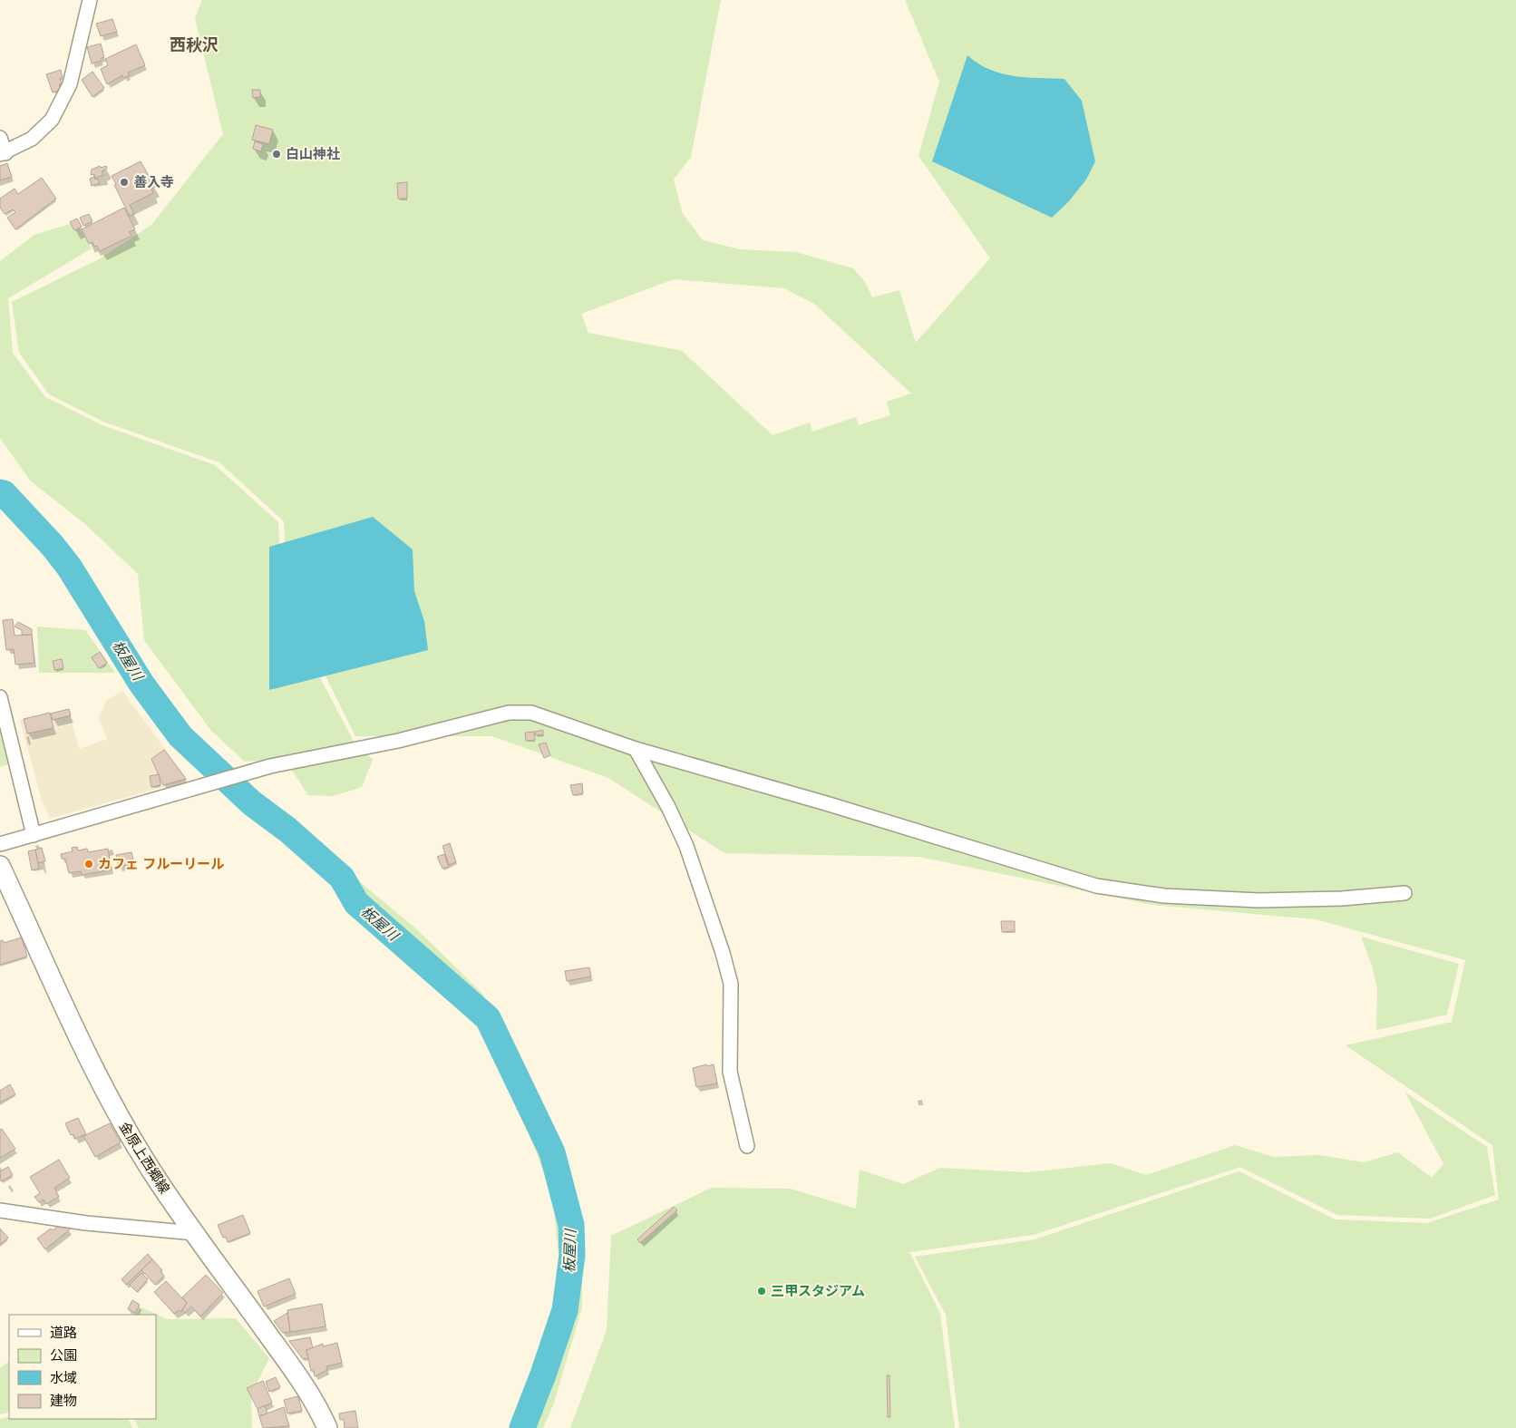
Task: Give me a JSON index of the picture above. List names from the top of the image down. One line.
{"streets":{"main road":["金原上西郷線"]},"districts":["西秋沢"],"water":["板屋川"],"places":["白山神社","善入寺","カフェ フルーリール","三甲スタジアム"],"legend":["道路","公園","水域","建物"]}
